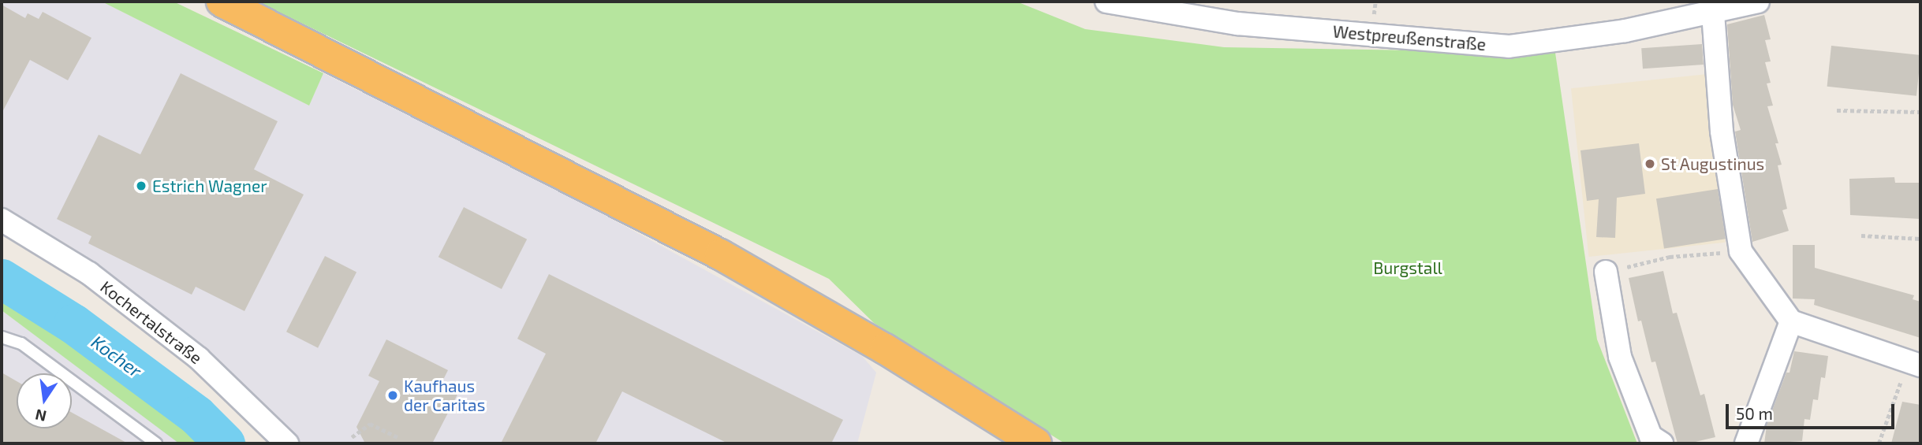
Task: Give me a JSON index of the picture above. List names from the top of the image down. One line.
{"streets":{"street":["Westpreußenstraße","Kochertalstraße"]},"water":["Kocher"],"parks":["Burgstall"],"places":["St Augustinus","Estrich Wagner","Kaufhaus der Caritas"],"scale_bar":"50 m","north":"bottom"}
